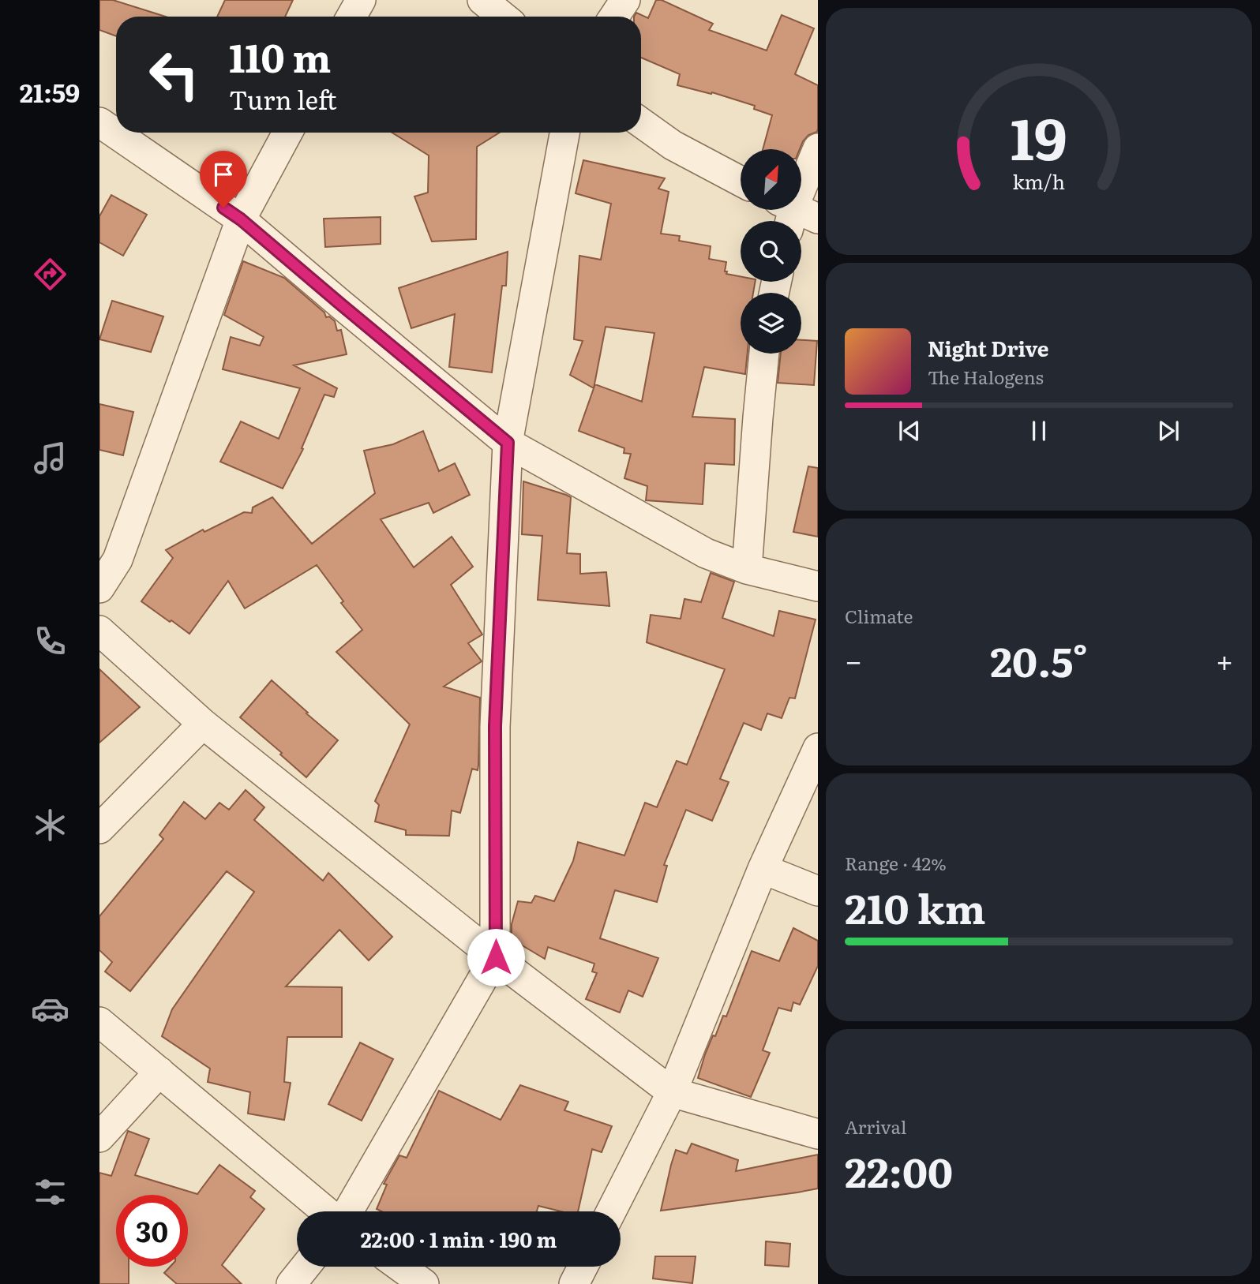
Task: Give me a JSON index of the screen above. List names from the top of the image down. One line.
{"north":"top right","page":{"tabs":"21:59","turn":["110 m","Turn left"],"song":["Night Drive","The Halogens"],"tile":["Climate",["Range · 42%","210 km"],["Arrival","22:00"]],"heat":["−","20.5°","+"],"limit":"30","trip":"22:00 · 1 min · 190 m","gauge":["19","km/h"]}}
